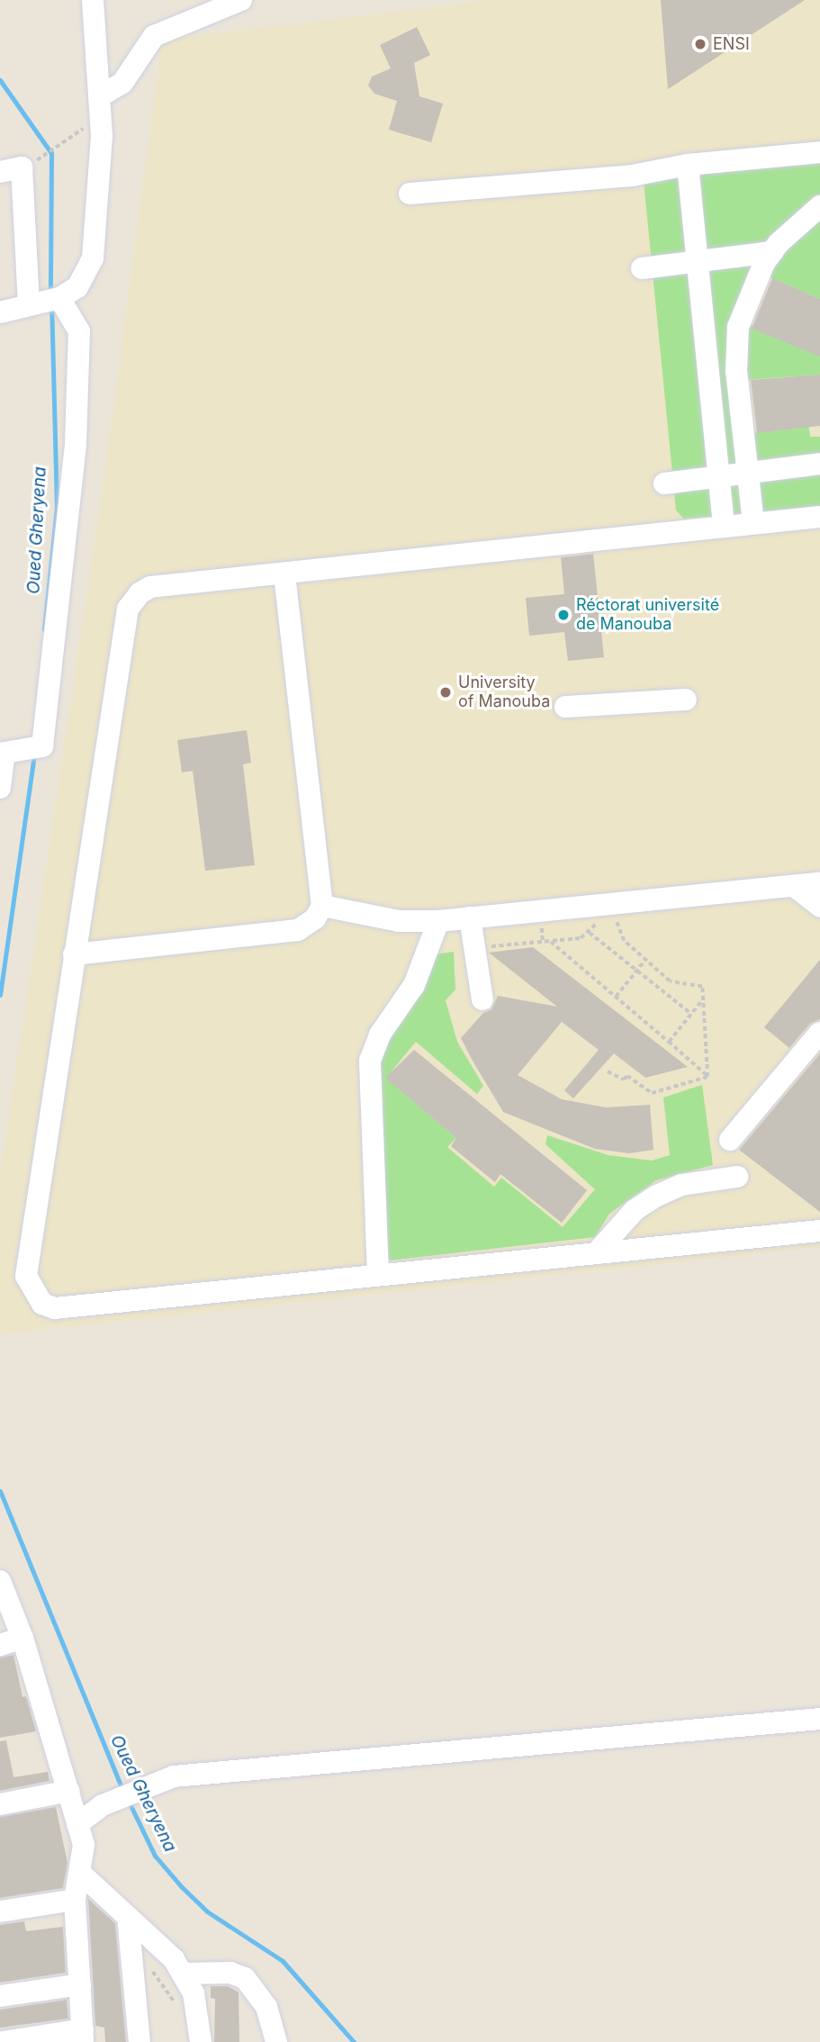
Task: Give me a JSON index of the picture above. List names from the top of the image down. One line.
{"water":["Oued Gheryena"],"places":["ENSI","Réctorat université de Manouba","University of Manouba"]}
